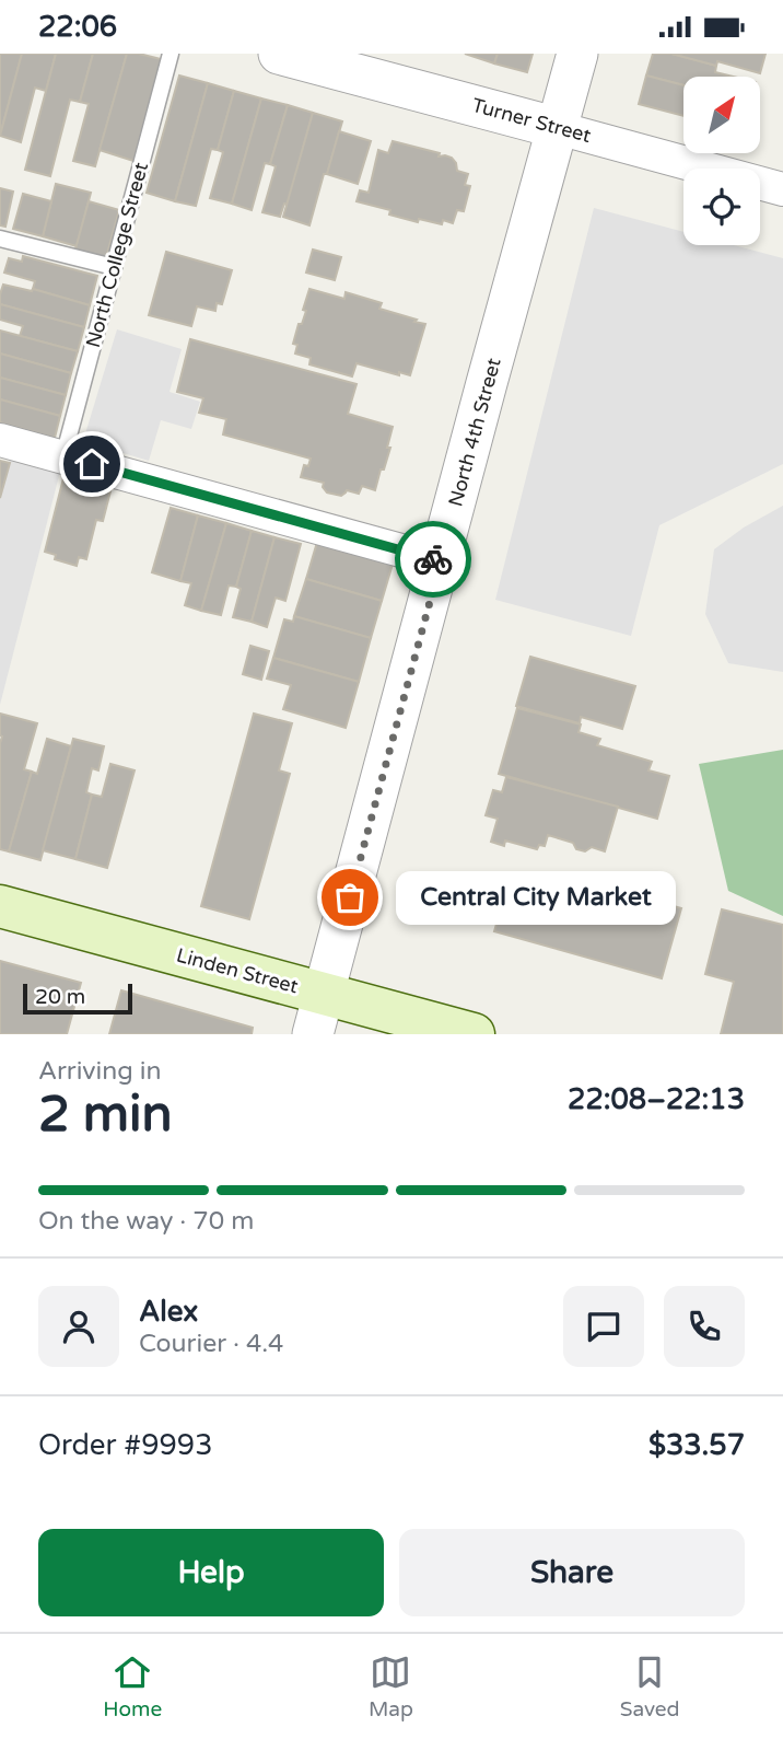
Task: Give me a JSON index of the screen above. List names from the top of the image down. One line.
{"streets":{"main road":["Linden Street"],"street":["Turner Street","North 4th Street"],"lane":["North College Street"]},"crossings":[["Turner Street","North 4th Street"],["North 4th Street","Linden Street"]],"places":["Central City Market"],"scale_bar":"20 m","north":"top right","page":{"status":"22:06","bubble":"Central City Market","scale":"20 m","heading":["2 min","Arriving in","22:08–22:13"],"panel":["Alex","Courier · 4.4","Order #9993","$33.57"],"bar":"On the way · 70 m","buttons":["Help","Share"],"tabs":["Home","Map","Saved"]}}
